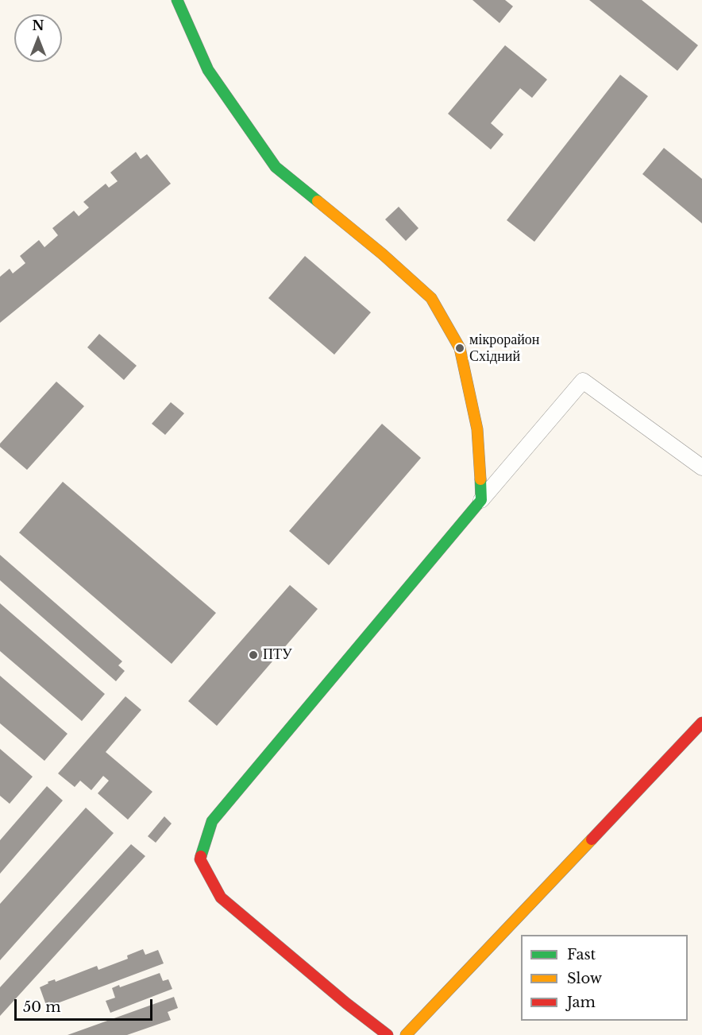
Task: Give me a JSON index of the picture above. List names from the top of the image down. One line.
{"places":["мікрорайон Східний","ПТУ"],"legend":["Fast","Slow","Jam"],"scale_bar":"50 m","north":"top"}
